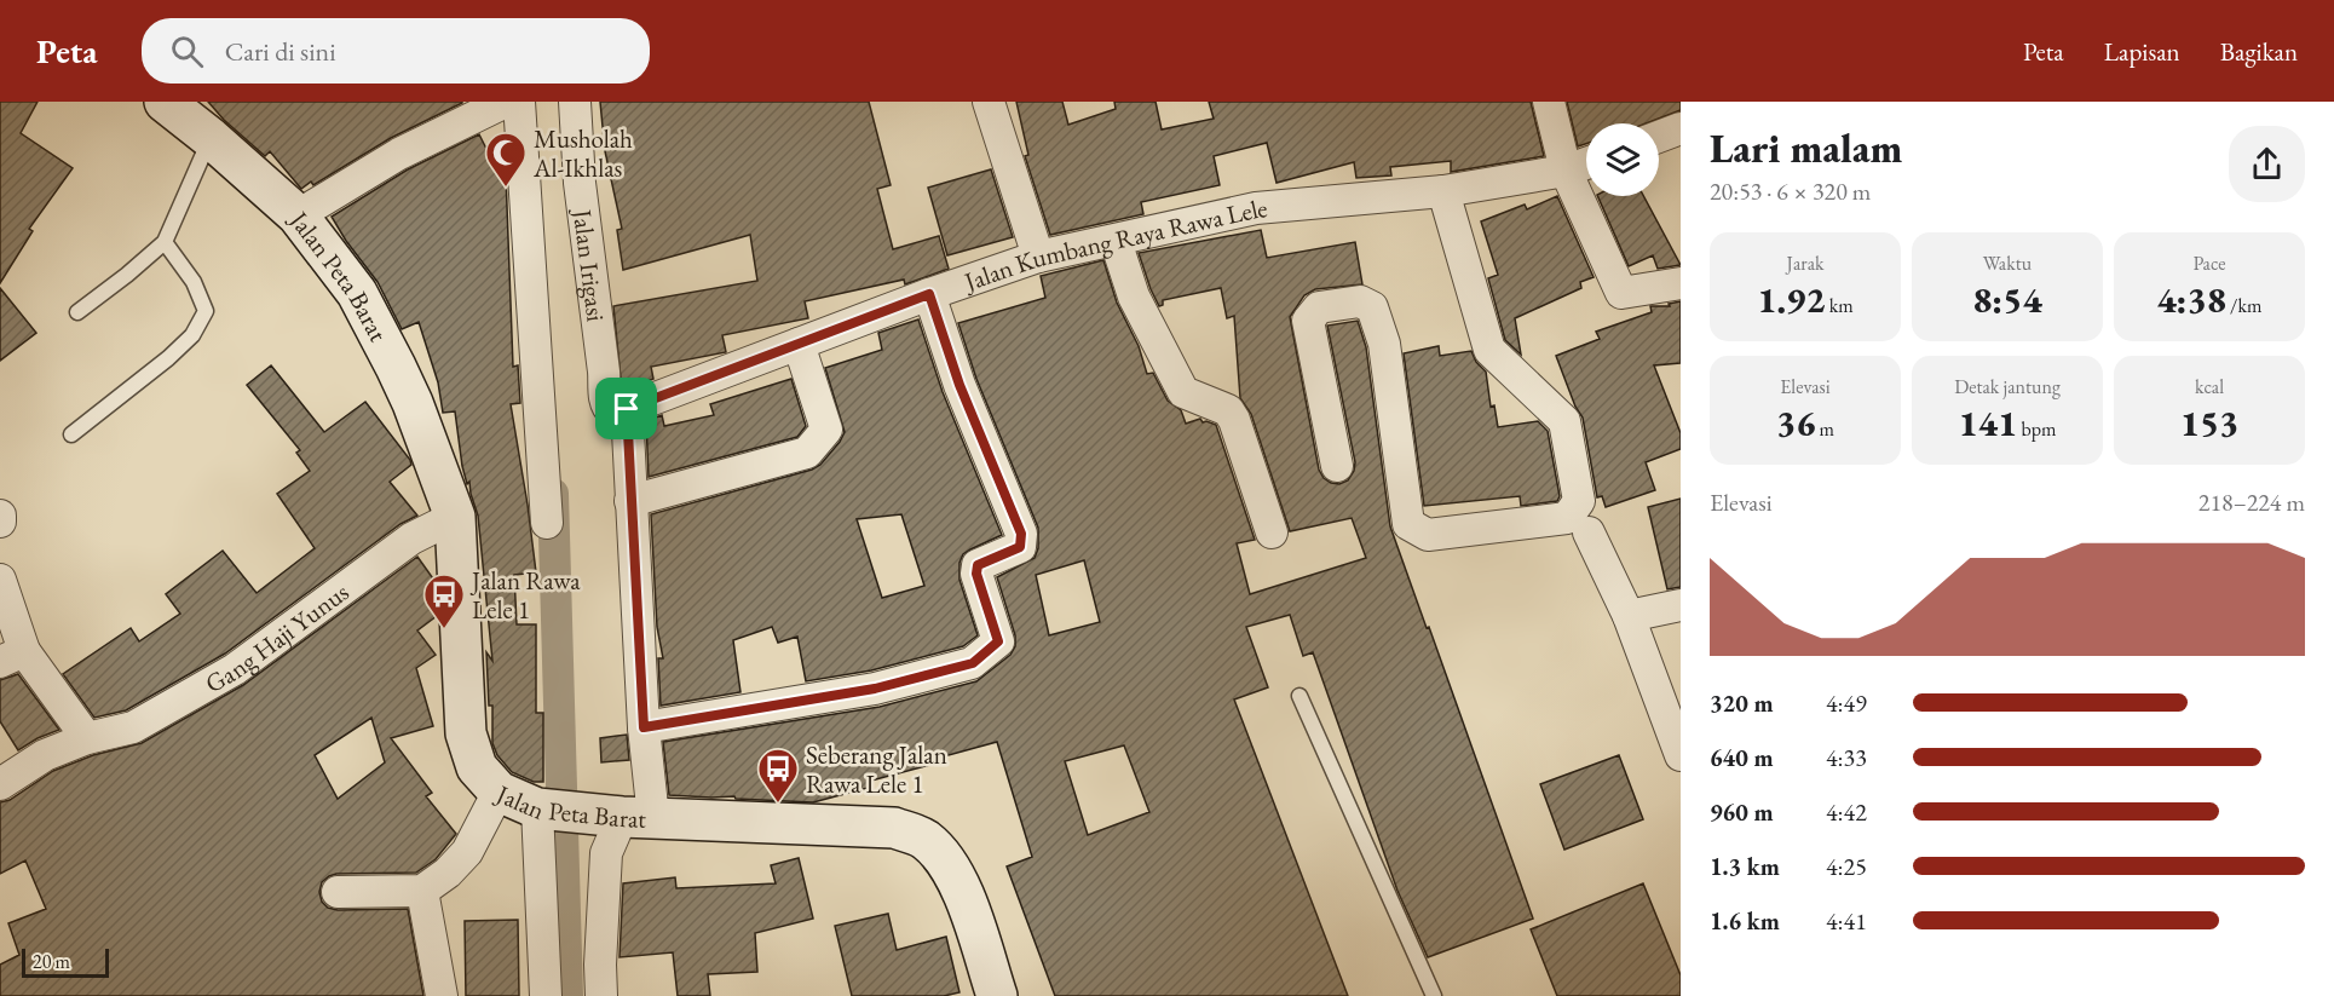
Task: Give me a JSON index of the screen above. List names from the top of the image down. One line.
{"streets":{"main road":["Jalan Peta Barat"],"street":["Jalan Kumbang Raya Rawa Lele","Jalan Irigasi","Gang Haji Yunus"]},"crossings":[["Jalan Kumbang Raya Rawa Lele","Jalan Irigasi"],["Jalan Peta Barat","Gang Haji Yunus"]],"places":{"mosque":["Musholah Al-Ikhlas"],"bus stop":["Jalan Rawa Lele 1","Seberang Jalan Rawa Lele 1"]},"scale_bar":"20 m","page":{"header":"Peta","search":"Cari di sini","nav":["Peta","Lapisan","Bagikan"],"heading":["Lari malam","20:53 · 6 × 320 m"],"stats":[["Jarak","1.92 km"],["Waktu","8:54"],["Pace","4:38 /km"],["Elevasi","36 m"],["Detak jantung","141 bpm"],["kcal","153"]],"chart":["Elevasi","218–224 m"],"list":[{"name":"320 m","note":"4:49"},{"name":"640 m","note":"4:33"},{"name":"960 m","note":"4:42"},{"name":"1.3 km","note":"4:25"},{"name":"1.6 km","note":"4:41"}],"scale":"20 m"}}
